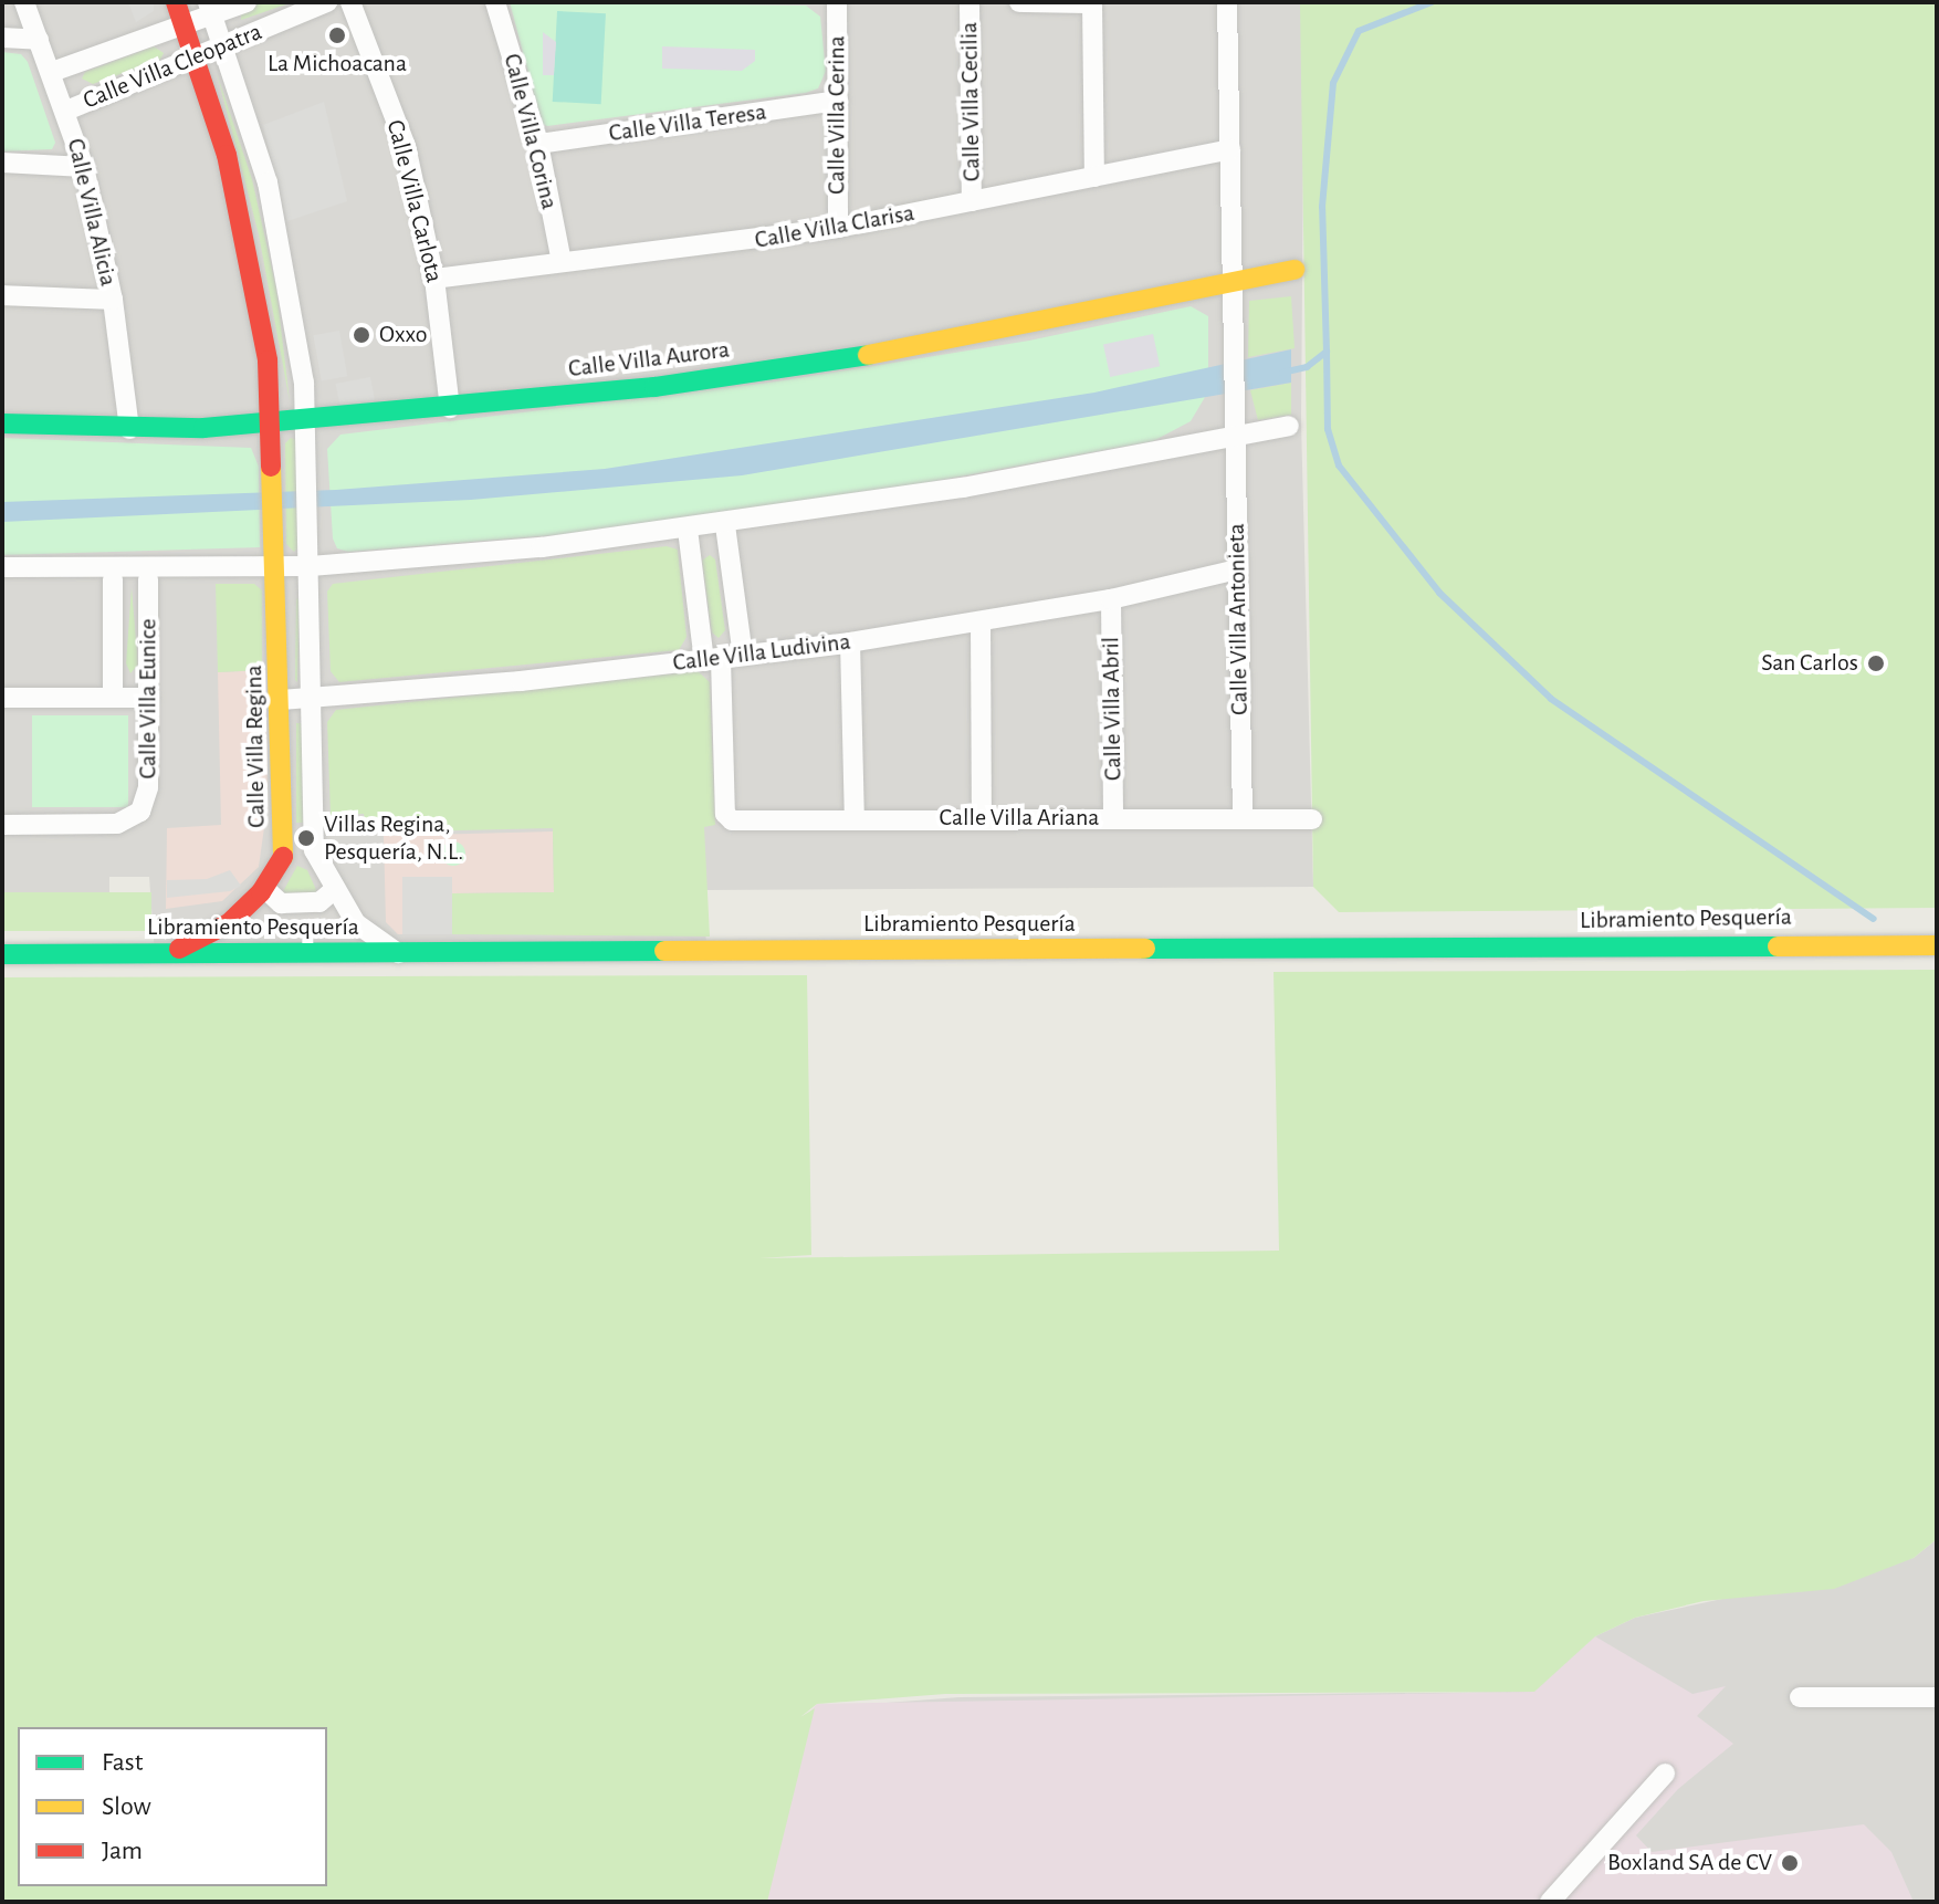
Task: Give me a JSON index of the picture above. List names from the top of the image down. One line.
{"streets":{"street":["Calle Villa Cleopatra","Calle Villa Cecilia","Calle Villa Cerina","Calle Villa Teresa","Calle Villa Corina","Calle Villa Carlota","Calle Villa Alicia","Calle Villa Clarisa","Calle Villa Aurora","Calle Villa Antonieta","Calle Villa Ludivina","Calle Villa Eunice","Calle Villa Abril","Calle Villa Regina","Calle Villa Ariana","Libramiento Pesquería"]},"crossings":[["Calle Villa Cleopatra","Calle Villa Alicia"],["Calle Villa Cecilia","Calle Villa Clarisa"],["Calle Villa Cerina","Calle Villa Teresa"],["Calle Villa Cerina","Calle Villa Clarisa"],["Calle Villa Teresa","Calle Villa Corina"],["Calle Villa Corina","Calle Villa Clarisa"],["Calle Villa Carlota","Calle Villa Clarisa"],["Calle Villa Carlota","Calle Villa Aurora"],["Calle Villa Alicia","Calle Villa Aurora"],["Calle Villa Aurora","Calle Villa Antonieta"],["Calle Villa Aurora","Calle Villa Regina"],["Calle Villa Antonieta","Calle Villa Ludivina"],["Calle Villa Antonieta","Calle Villa Ariana"],["Calle Villa Ludivina","Calle Villa Abril"],["Calle Villa Ludivina","Calle Villa Regina"],["Calle Villa Ludivina","Calle Villa Ariana"],["Calle Villa Abril","Calle Villa Ariana"],["Calle Villa Regina","Libramiento Pesquería"]],"places":["La Michoacana","Oxxo","San Carlos","Villas Regina, Pesquería, N.L.","Boxland SA de CV"],"legend":["Fast","Slow","Jam"]}
